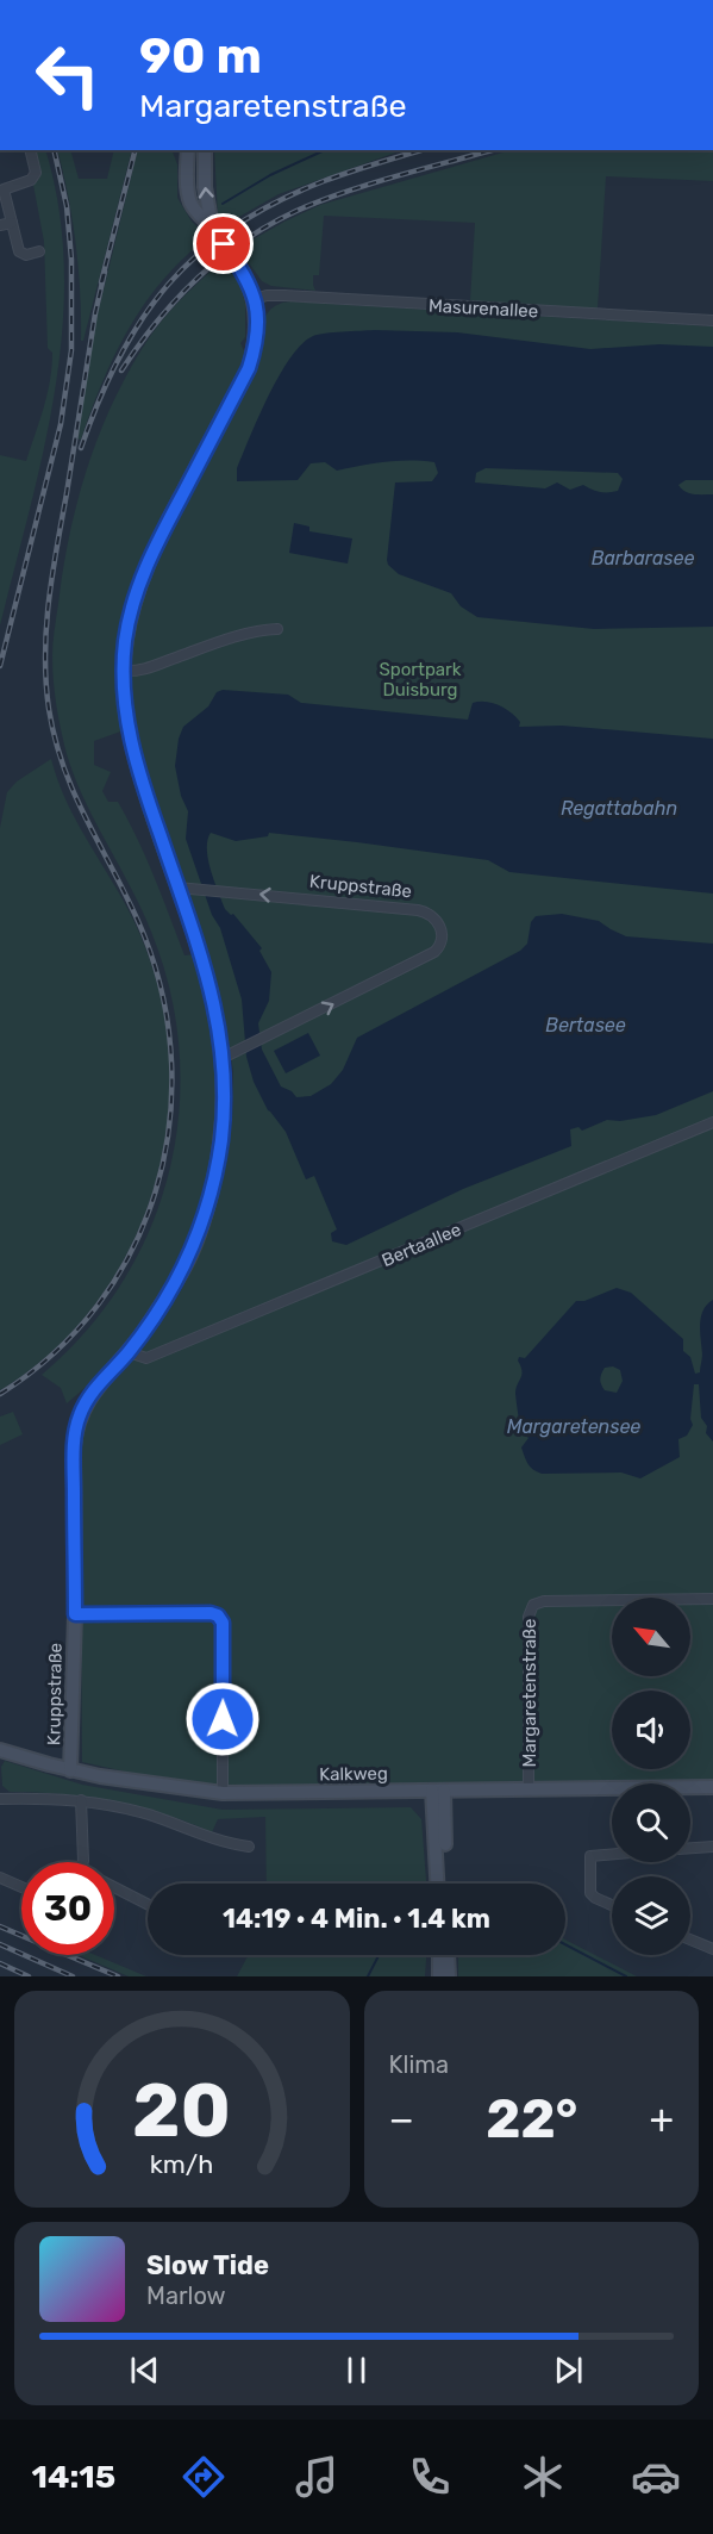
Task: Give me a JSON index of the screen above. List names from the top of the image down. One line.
{"streets":{"street":["Masurenallee","Kruppstraße","Bertaallee","Margaretenstraße","Kalkweg"]},"crossings":[["Masurenallee","Kruppstraße"],["Kruppstraße","Bertaallee"],["Kruppstraße","Kalkweg"],["Margaretenstraße","Kalkweg"]],"water":["Barbarasee","Regattabahn","Bertasee","Margaretensee"],"parks":["Sportpark Duisburg"],"north":"top left","page":{"turn":["90 m","Margaretenstraße"],"limit":"30","trip":"14:19 · 4 Min. · 1.4 km","tile":"Klima","heat":["−","22°","+"],"song":["Slow Tide","Marlow"],"tabs":"14:15","gauge":["20","km/h"]}}
